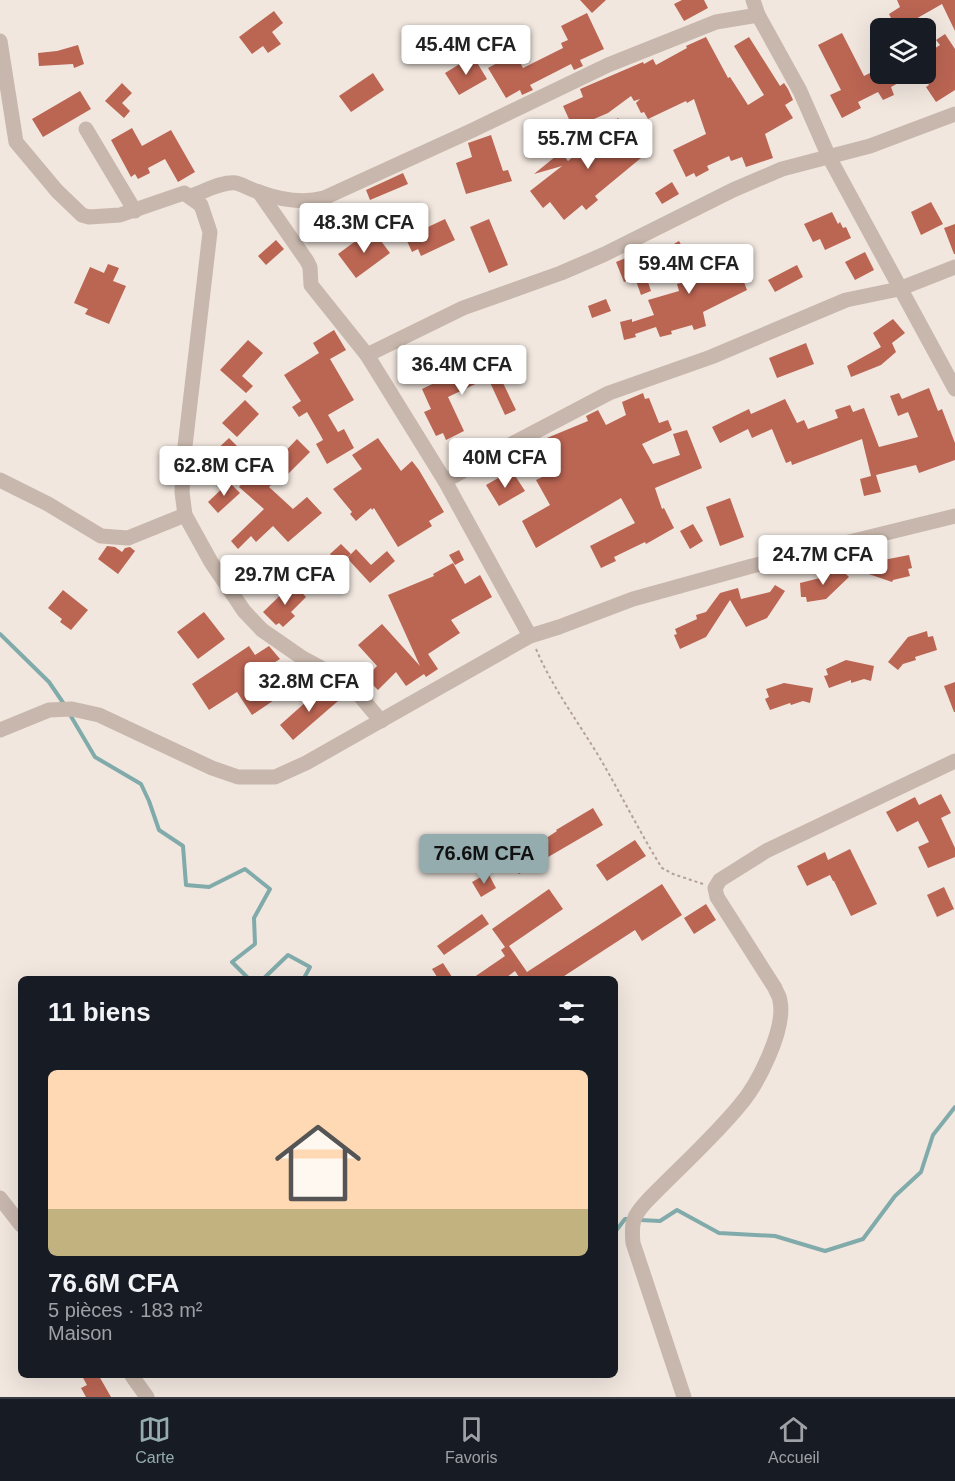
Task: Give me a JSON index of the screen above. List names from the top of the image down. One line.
{"page":{"price":["45.4M CFA","55.7M CFA","48.3M CFA","59.4M CFA","36.4M CFA","40M CFA","62.8M CFA","24.7M CFA","29.7M CFA","32.8M CFA","76.6M CFA"],"heading":"11 biens","list":[{"name":"76.6M CFA","note":"5 pièces · 183 m² · Maison"}],"tabs":["Carte","Favoris","Accueil"]}}
